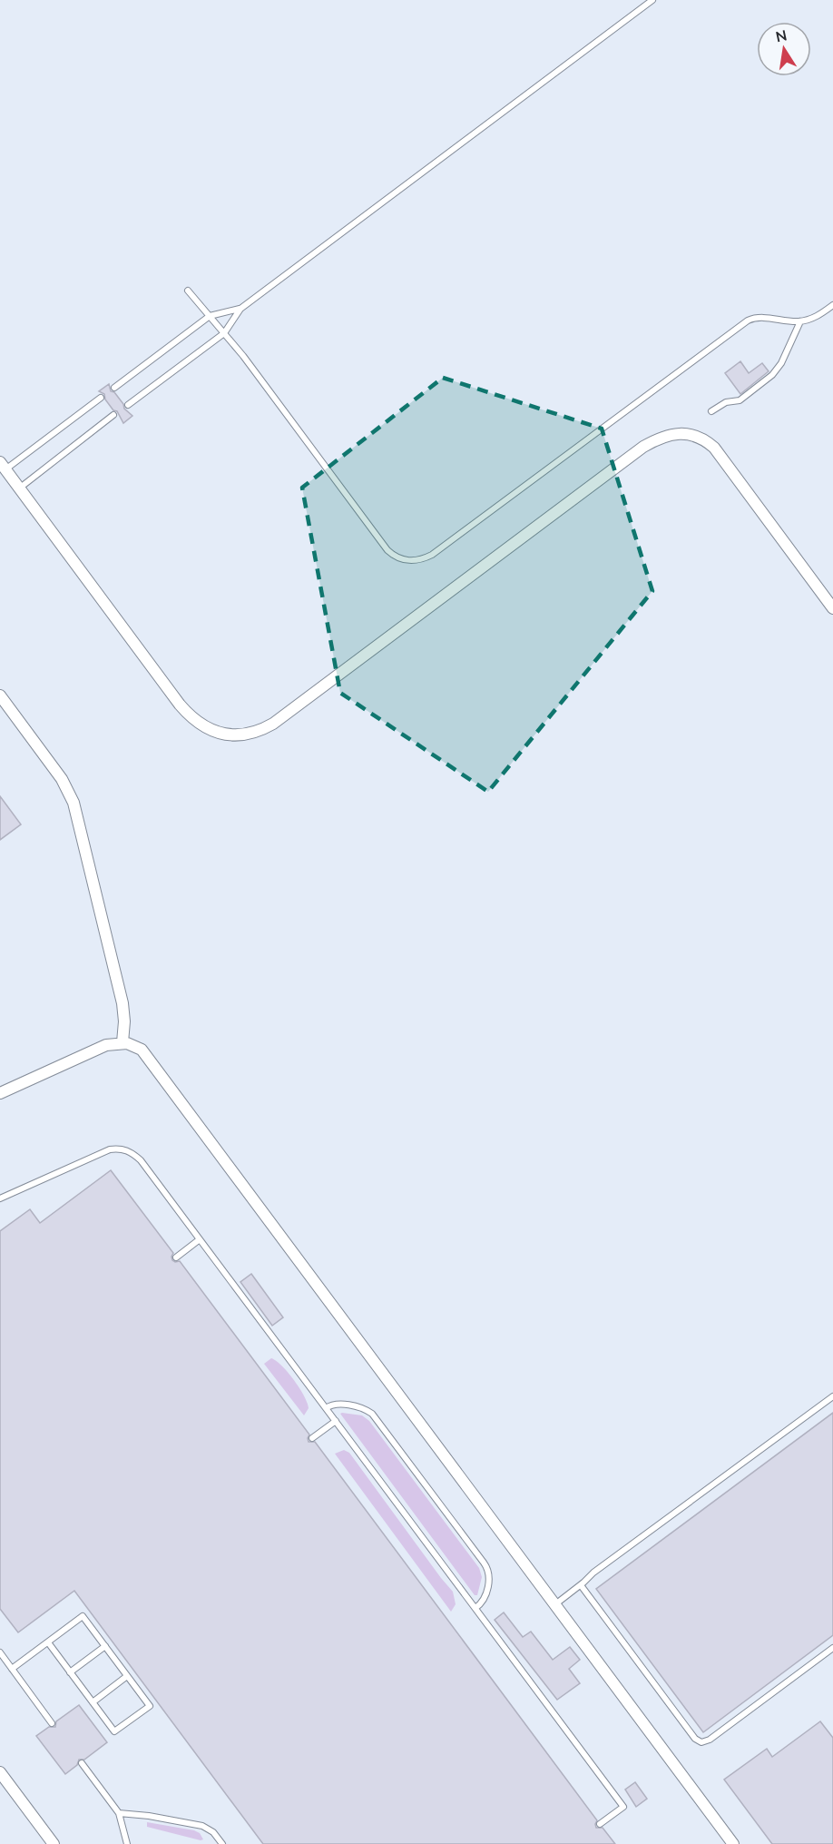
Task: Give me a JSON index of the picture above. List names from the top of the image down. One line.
{"north":"top"}
